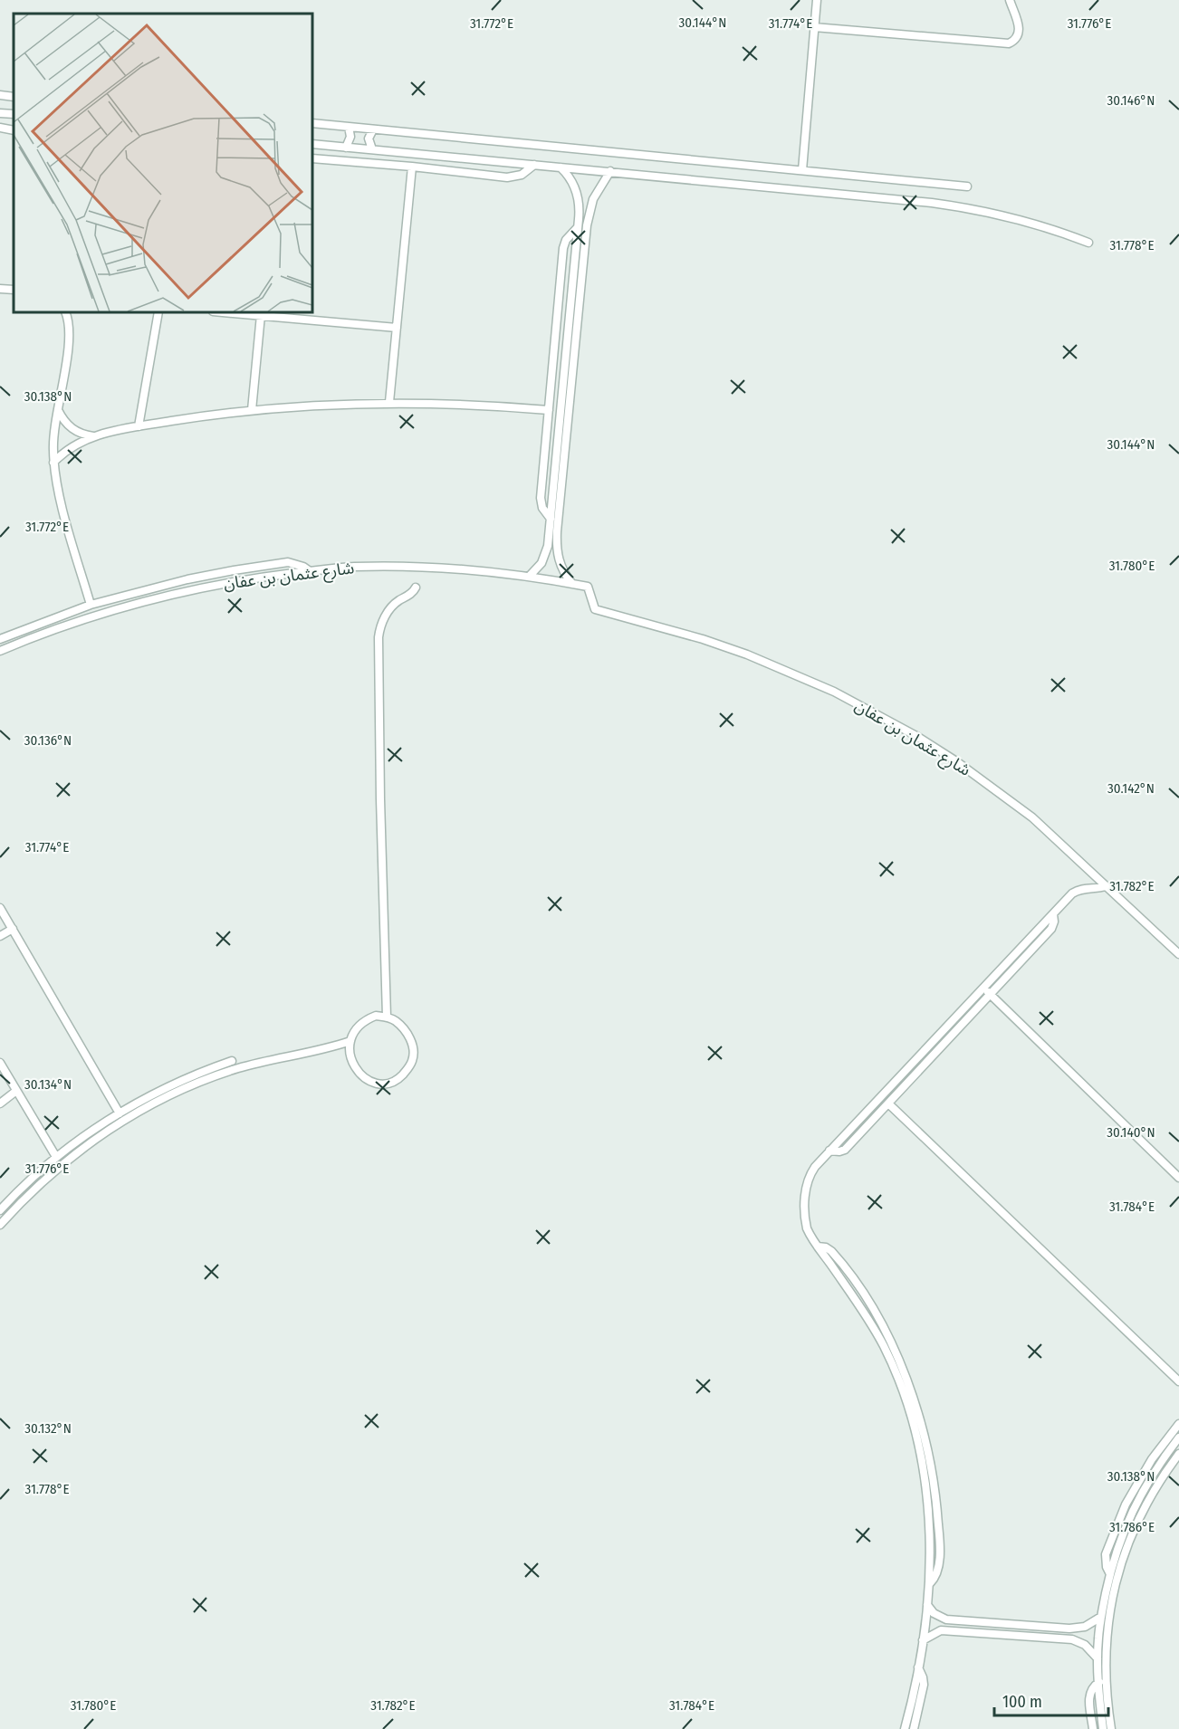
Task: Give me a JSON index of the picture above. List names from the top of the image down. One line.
{"streets":{"street":["شارع عثمان بن عفان"]},"scale_bar":"100 m","coordinates":["30.144°N","31.774°E","31.772°E","31.776°E","30.146°N","31.778°E","30.138°N","31.780°E","30.136°N","30.142°N","31.782°E","30.134°N","30.140°N","31.784°E","30.132°N","31.786°E"]}
